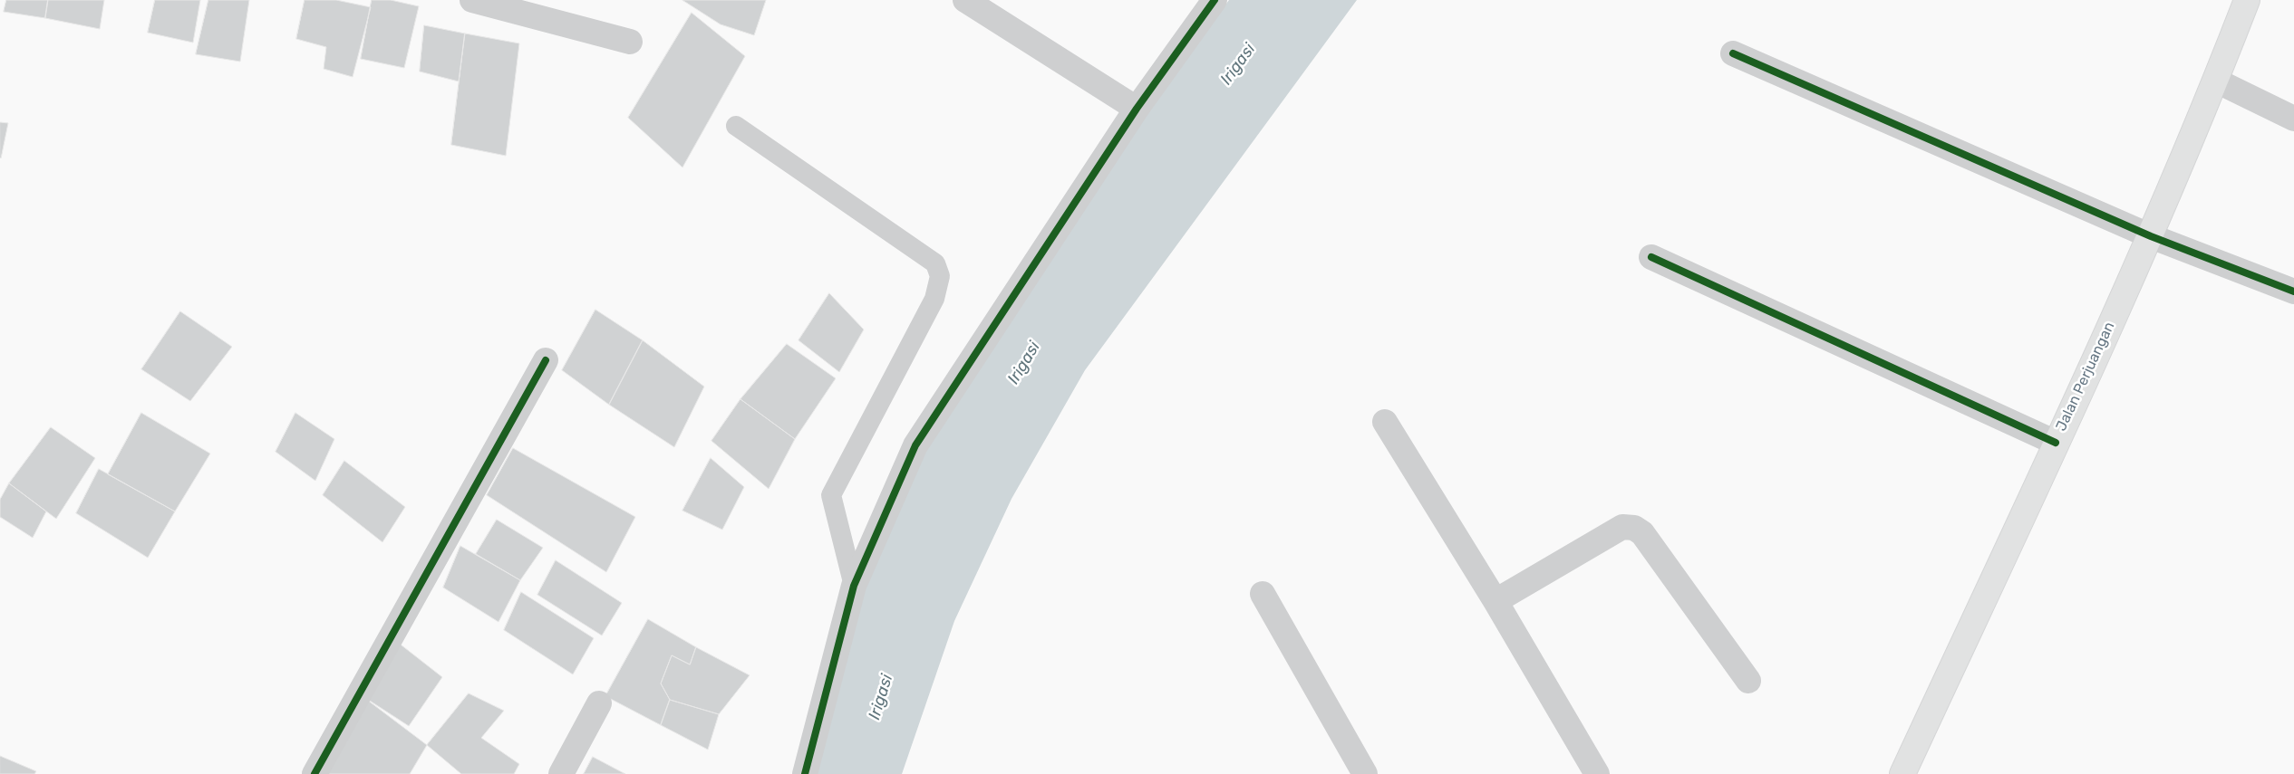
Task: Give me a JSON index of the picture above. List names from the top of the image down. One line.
{"streets":{"main road":["Jalan Perjuangan"]},"water":["Irigasi"]}
